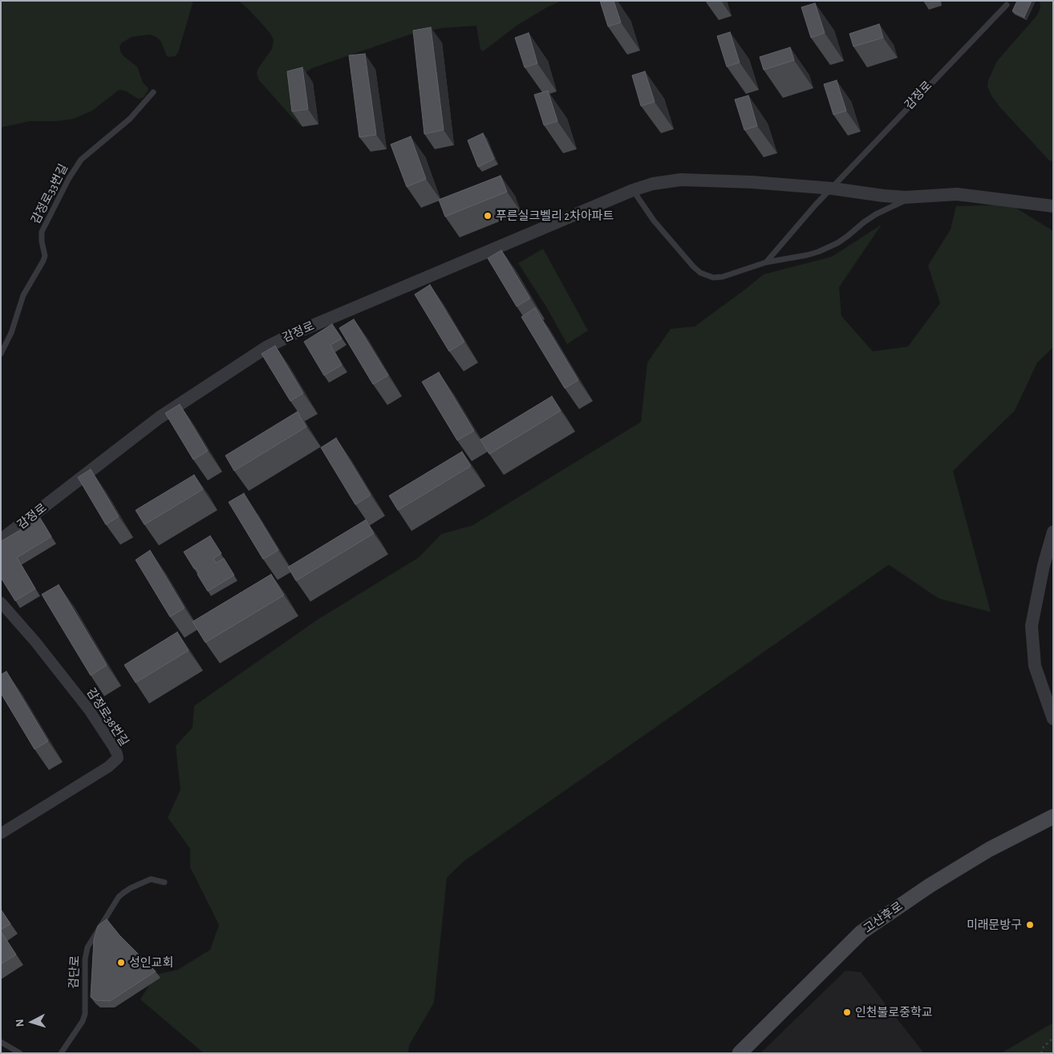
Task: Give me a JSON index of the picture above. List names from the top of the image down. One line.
{"streets":{"main road":["고산후로"],"street":["감정로","감정로38번길"],"lane":["감정로33번길","검단로"]},"places":["푸른실크벨리 2차아파트","미래문방구","성인교회","인천불로중학교"],"north":"left"}
